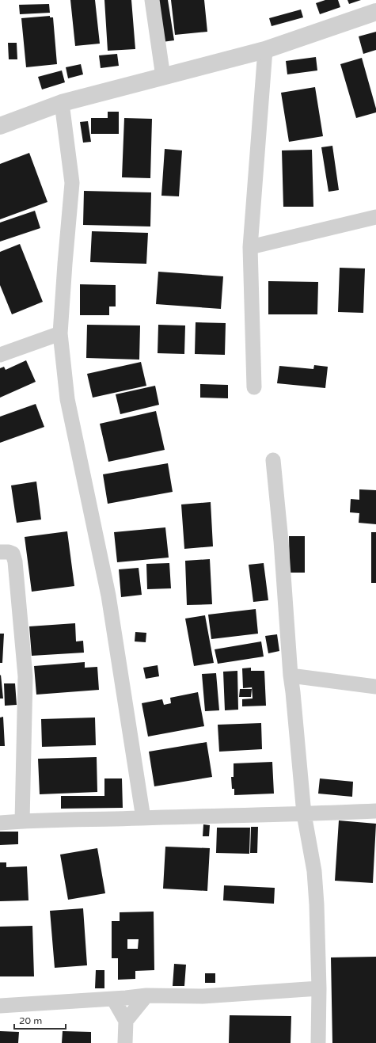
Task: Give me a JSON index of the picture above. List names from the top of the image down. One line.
{"scale_bar":"20 m"}
